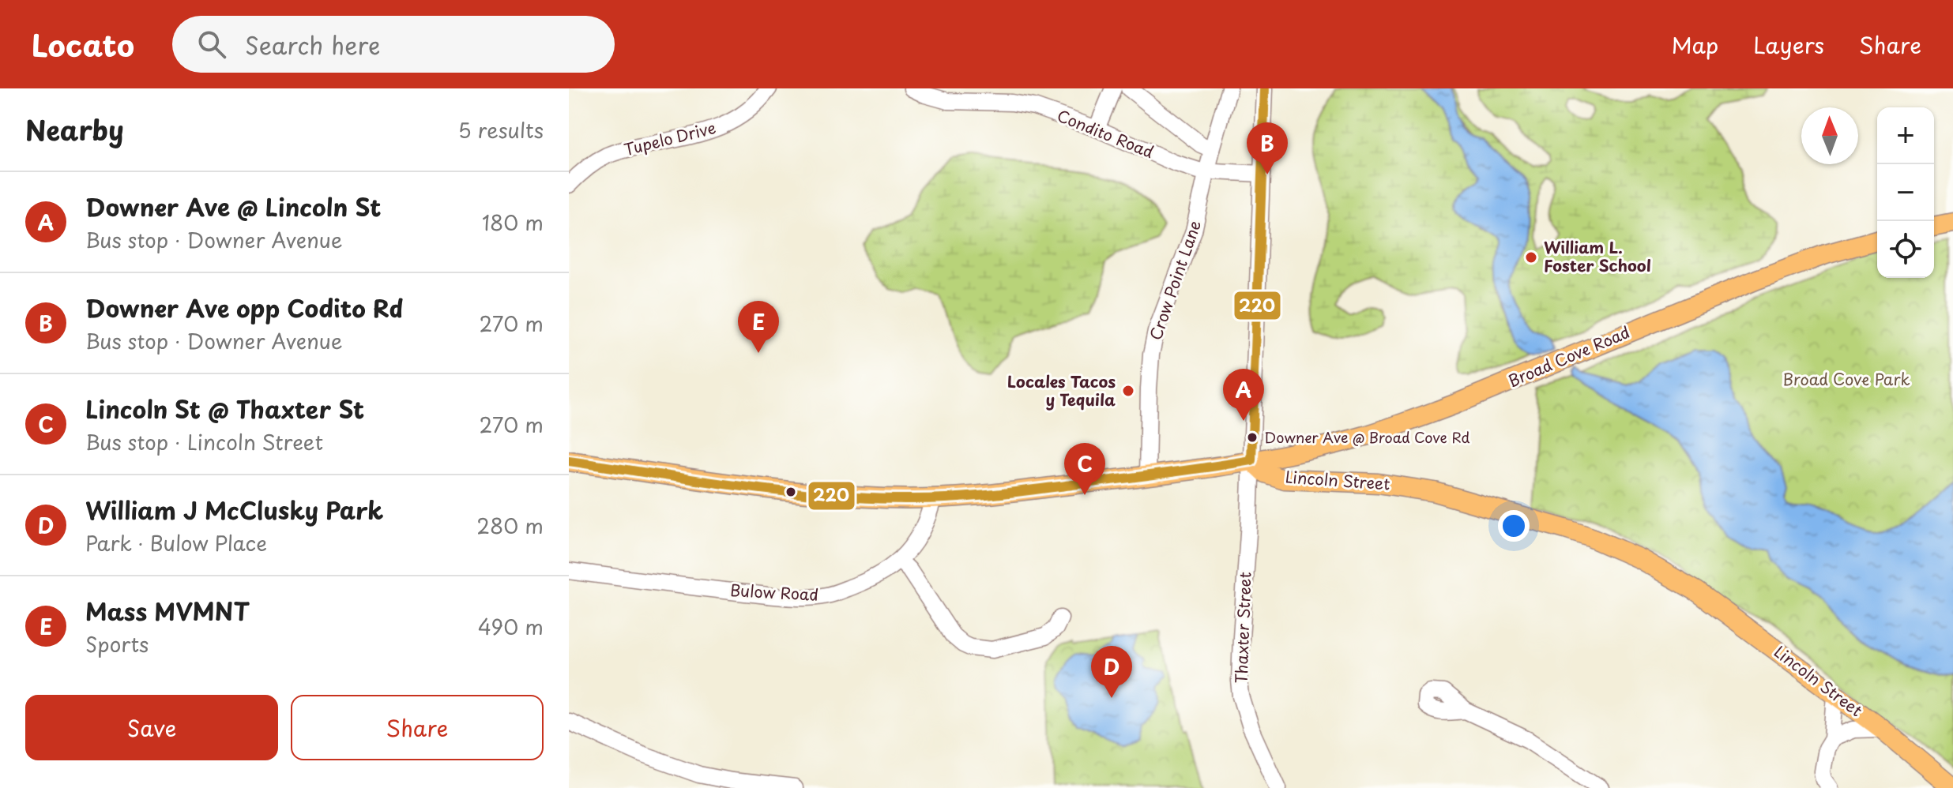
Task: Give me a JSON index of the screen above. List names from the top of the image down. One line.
{"streets":{"main road":["Broad Cove Road","Lincoln Street"],"street":["Condito Road","Tupelo Drive","Crow Point Lane","Bulow Road","Thaxter Street"]},"crossings":[["Condito Road","Crow Point Lane"],["Condito Road","Thaxter Street"],["Broad Cove Road","Lincoln Street"],["Broad Cove Road","Thaxter Street"],["Lincoln Street","Thaxter Street"]],"parks":["Broad Cove Park"],"places":["William L. Foster School","Locales Tacos y Tequila","Downer Ave @ Broad Cove Rd"],"lines":["transit line 220"],"north":"top","page":{"header":"Locato","search":"Search here","nav":["Map","Layers","Share"],"heading":["Nearby","5 results"],"map_buttons":["+","−"],"pins":["B","E","A","C","D"],"list":[{"mark":"A","name":"Downer Ave @ Lincoln St","note":"Bus stop · Downer Avenue","value":"180 m"},{"mark":"B","name":"Downer Ave opp Codito Rd","note":"Bus stop · Downer Avenue","value":"270 m"},{"mark":"C","name":"Lincoln St @ Thaxter St","note":"Bus stop · Lincoln Street","value":"270 m"},{"mark":"D","name":"William J McClusky Park","note":"Park · Bulow Place","value":"280 m"},{"mark":"E","name":"Mass MVMNT","note":"Sports","value":"490 m"}],"buttons":["Save","Share"]}}
